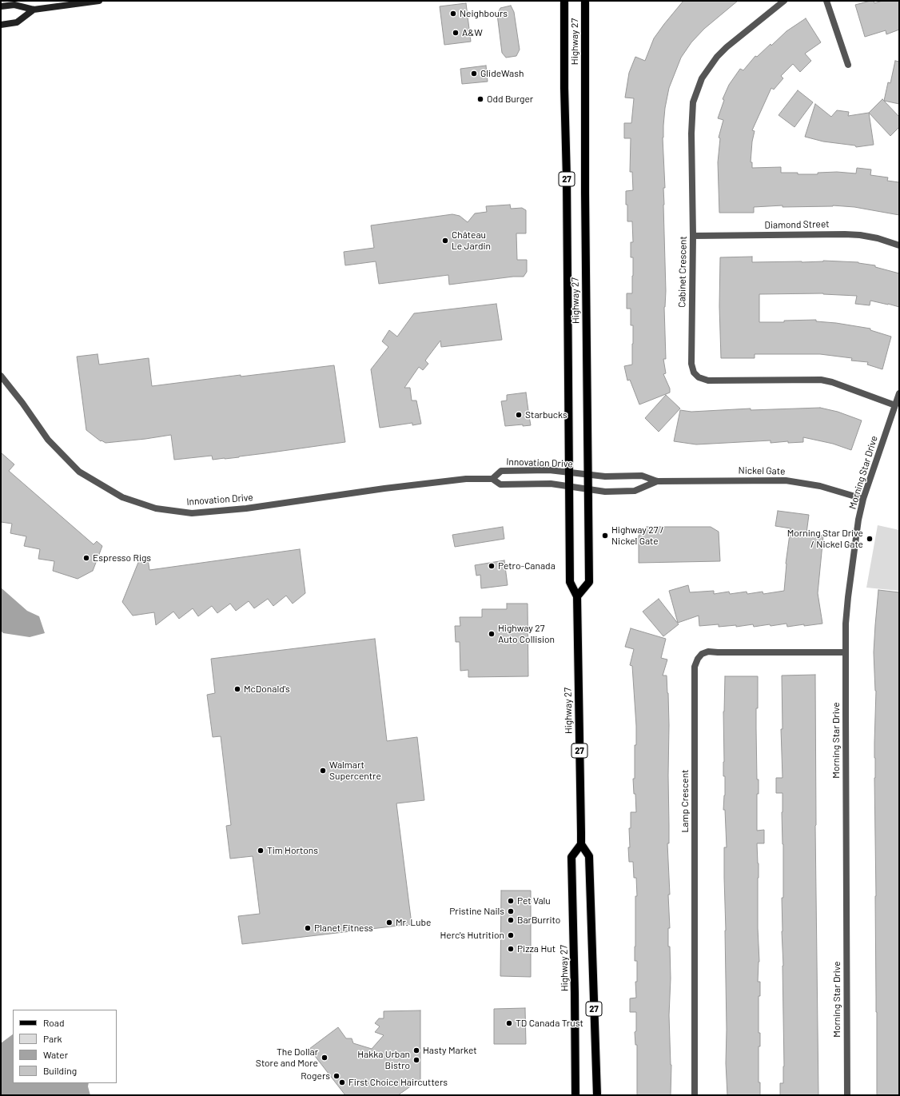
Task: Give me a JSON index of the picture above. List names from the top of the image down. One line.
{"streets":{"main road":["Highway 27","27"],"street":["Diamond Street","Cabinet Crescent","Innovation Drive","Nickel Gate","Morning Star Drive","Lamp Crescent"]},"crossings":[["Highway 27","Innovation Drive"],["Highway 27","Nickel Gate"],["Diamond Street","Cabinet Crescent"],["Cabinet Crescent","Morning Star Drive"],["Innovation Drive","Nickel Gate"],["Nickel Gate","Morning Star Drive"],["Morning Star Drive","Lamp Crescent"]],"places":["Neighbours","A&W","GlideWash","Odd Burger","Château Le Jardin","Starbucks","Highway 27 / Nickel Gate","Morning Star Drive / Nickel Gate","Espresso Rigs","Petro-Canada","Highway 27 Auto Collision","McDonald's","Walmart Supercentre","Tim Hortons","Pet Valu","Pristine Nails","BarBurrito","Mr. Lube","Planet Fitness","Herc's Hutrition","Pizza Hut","TD Canada Trust","Hasty Market","The Dollar Store and More","Hakka Urban Bistro","Rogers","First Choice Haircutters"],"legend":["Road","Park","Water","Building"]}
